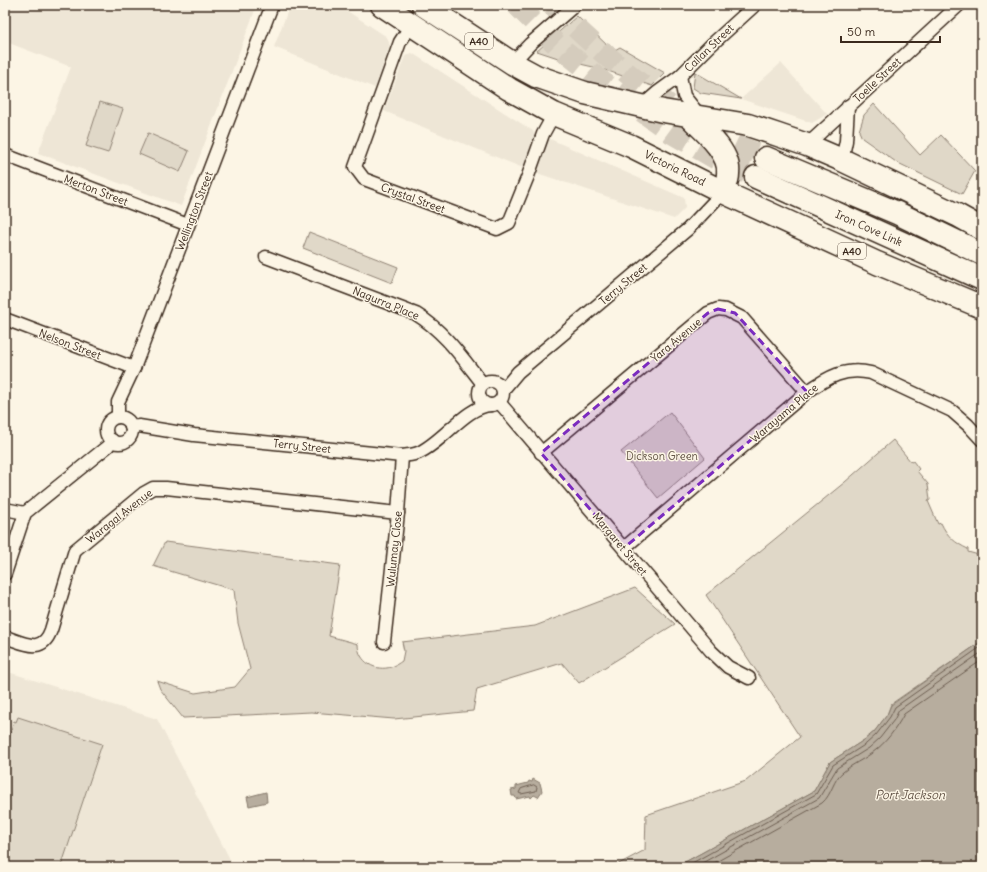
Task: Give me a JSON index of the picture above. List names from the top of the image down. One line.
{"streets":{"highway":["A40","Victoria Road","Iron Cove Link"],"street":["Callan Street","Toelle Street","Merton Street","Crystal Street","Wellington Street","Terry Street","Nagurra Place","Yara Avenue","Nelson Street","Warayama Place","Waragal Avenue","Margaret Street","Wulumay Close"]},"crossings":[["A40","Callan Street"],["A40","Toelle Street"],["Victoria Road","Crystal Street"],["Victoria Road","Terry Street"],["Merton Street","Wellington Street"],["Wellington Street","Terry Street"],["Wellington Street","Nelson Street"],["Terry Street","Nagurra Place"],["Terry Street","Margaret Street"],["Terry Street","Wulumay Close"],["Nagurra Place","Margaret Street"],["Yara Avenue","Warayama Place"],["Yara Avenue","Margaret Street"],["Warayama Place","Margaret Street"],["Waragal Avenue","Wulumay Close"]],"water":["Port Jackson"],"parks":["Dickson Green"],"scale_bar":"50 m"}
